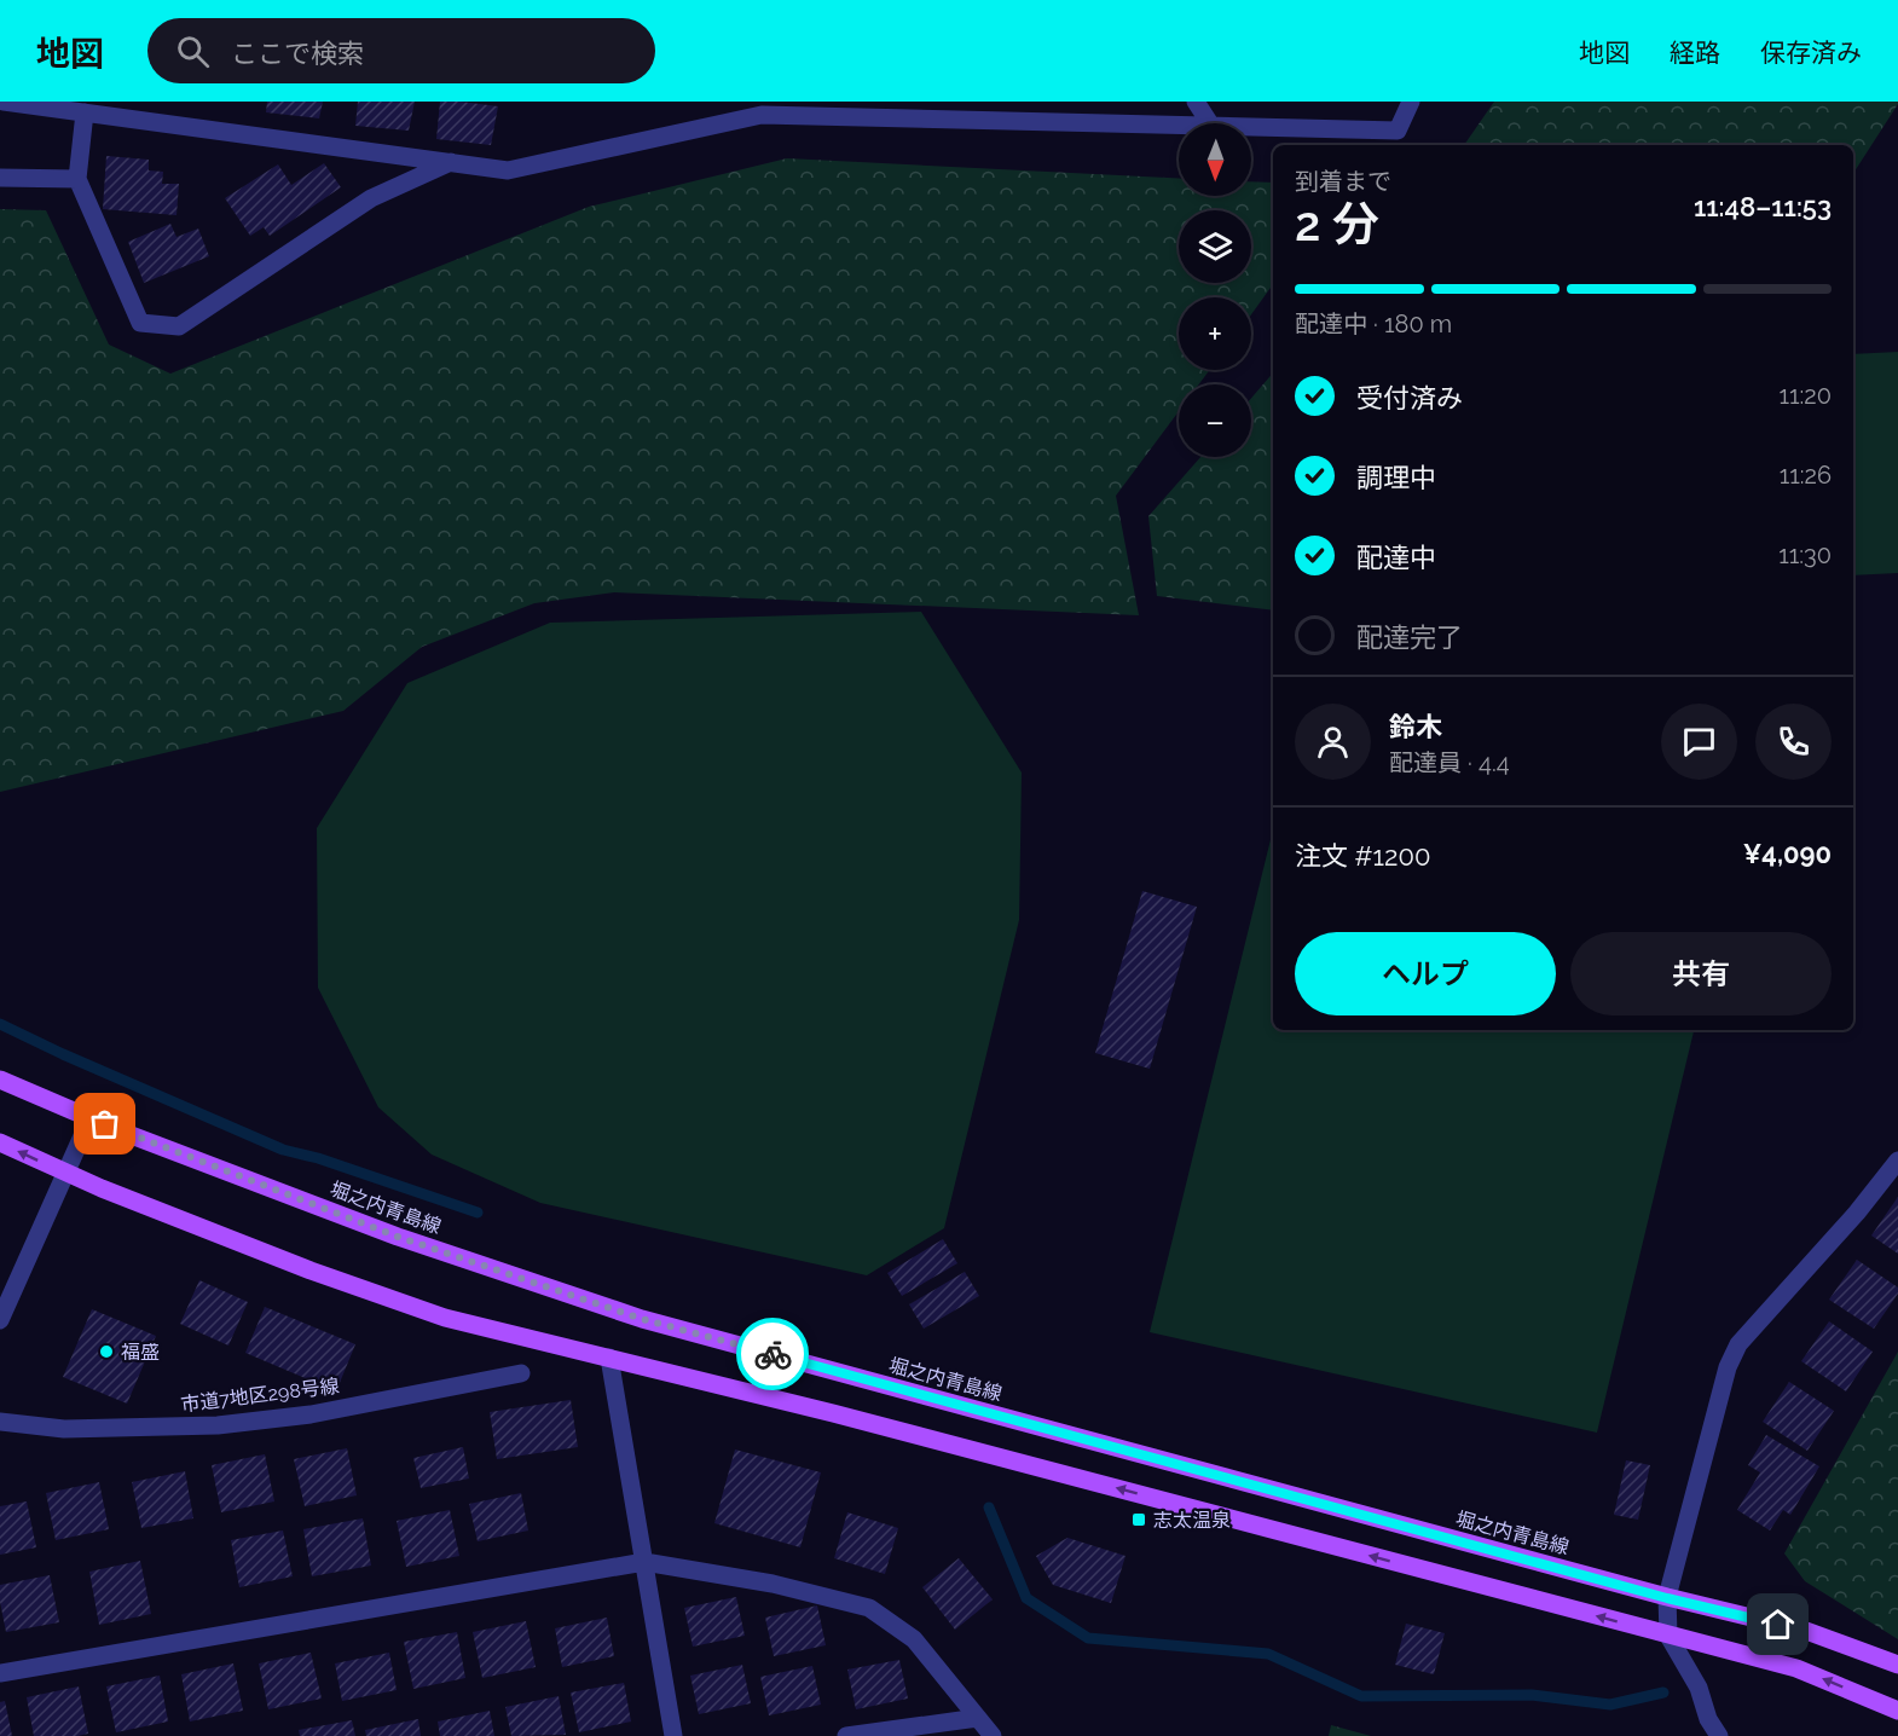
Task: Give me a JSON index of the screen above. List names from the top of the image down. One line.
{"streets":{"main road":["堀之内青島線"],"street":["市道7地区298号線"]},"places":{"other":["福盛"],"transit":["志太温泉"]},"north":"bottom","page":{"header":"地図","search":"ここで検索","nav":["地図","経路","保存済み"],"map_buttons":["+","−"],"heading":["2 分","到着まで","11:48–11:53"],"panel":["鈴木","配達員 · 4.4","注文 #1200","¥4,090"],"bar":"配達中 · 180 m","list":[["受付済み","11:20"],["調理中","11:26"],["配達中","11:30"],"配達完了"],"buttons":["ヘルプ","共有"]}}
